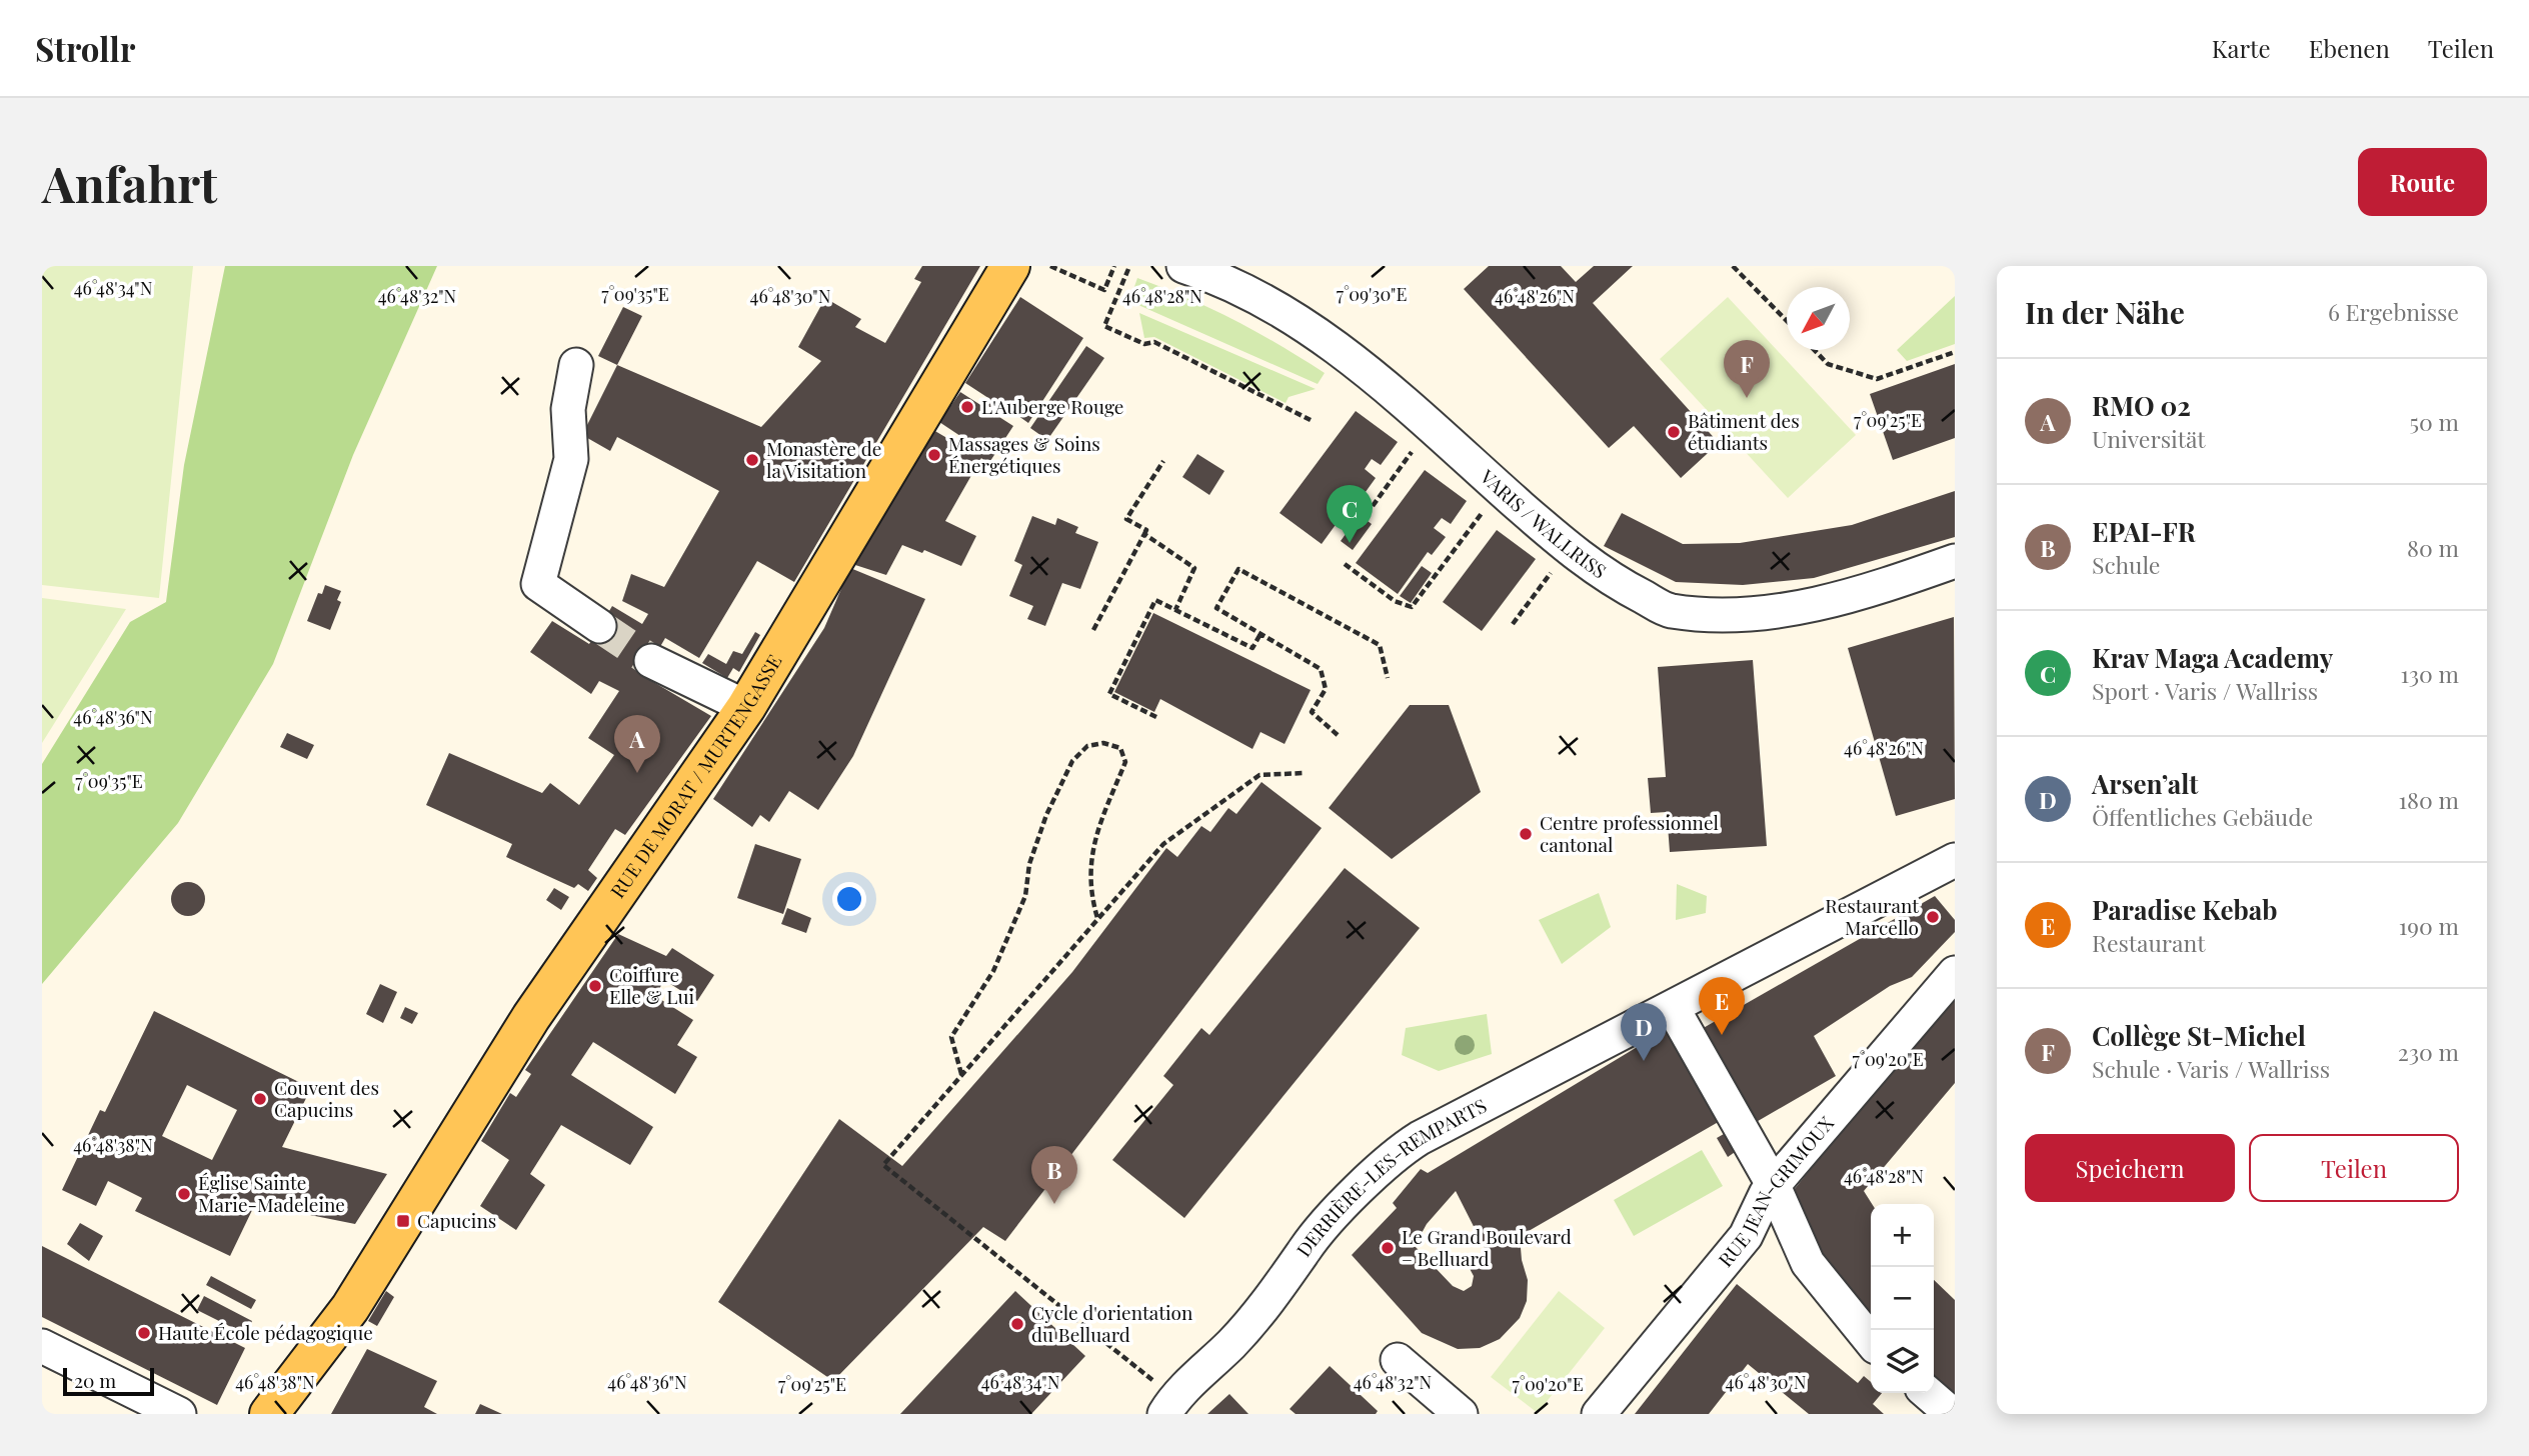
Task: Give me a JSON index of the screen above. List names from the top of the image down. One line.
{"streets":{"main road":["RUE DE MORAT / MURTENGASSE"],"street":["VARIS / WALLRISS","DERRIÈRE-LES-REMPARTS","RUE JEAN-GRIMOUX"]},"places":{"other":["L'Auberge Rouge","Bâtiment des étudiants","Massages & Soins Énergétiques","Monastère de la Visitation","Centre professionnel cantonal","Restaurant Marcello","Coiffure Elle & Lui","Couvent des Capucins","Église Sainte Marie-Madeleine","Le Grand Boulevard – Belluard","Cycle d'orientation du Belluard","Haute École pédagogique"],"transit":["Capucins"]},"scale_bar":"20 m","north":"bottom left","page":{"header":"Strollr","nav":["Karte","Ebenen","Teilen"],"buttons":["Route",["Speichern","Teilen"]],"title":"Anfahrt","heading":["In der Nähe","6 Ergebnisse"],"pins":["F","C","A","E","D","B"],"list":[{"mark":"A","name":"RMO 02","note":"Universität","value":"50 m"},{"mark":"B","name":"EPAI-FR","note":"Schule","value":"80 m"},{"mark":"C","name":"Krav Maga Academy","note":"Sport · Varis / Wallriss","value":"130 m"},{"mark":"D","name":"Arsen’alt","note":"Öffentliches Gebäude","value":"180 m"},{"mark":"E","name":"Paradise Kebab","note":"Restaurant","value":"190 m"},{"mark":"F","name":"Collège St-Michel","note":"Schule · Varis / Wallriss","value":"230 m"}],"map_buttons":["+","−"],"scale":"20 m"},"coordinates":["46°48'34\"N","7°09'35\"E","7°09'30\"E","46°48'32\"N","46°48'30\"N","46°48'28\"N","46°48'26\"N","7°09'25\"E","46°48'36\"N","7°09'20\"E","46°48'38\"N"]}
